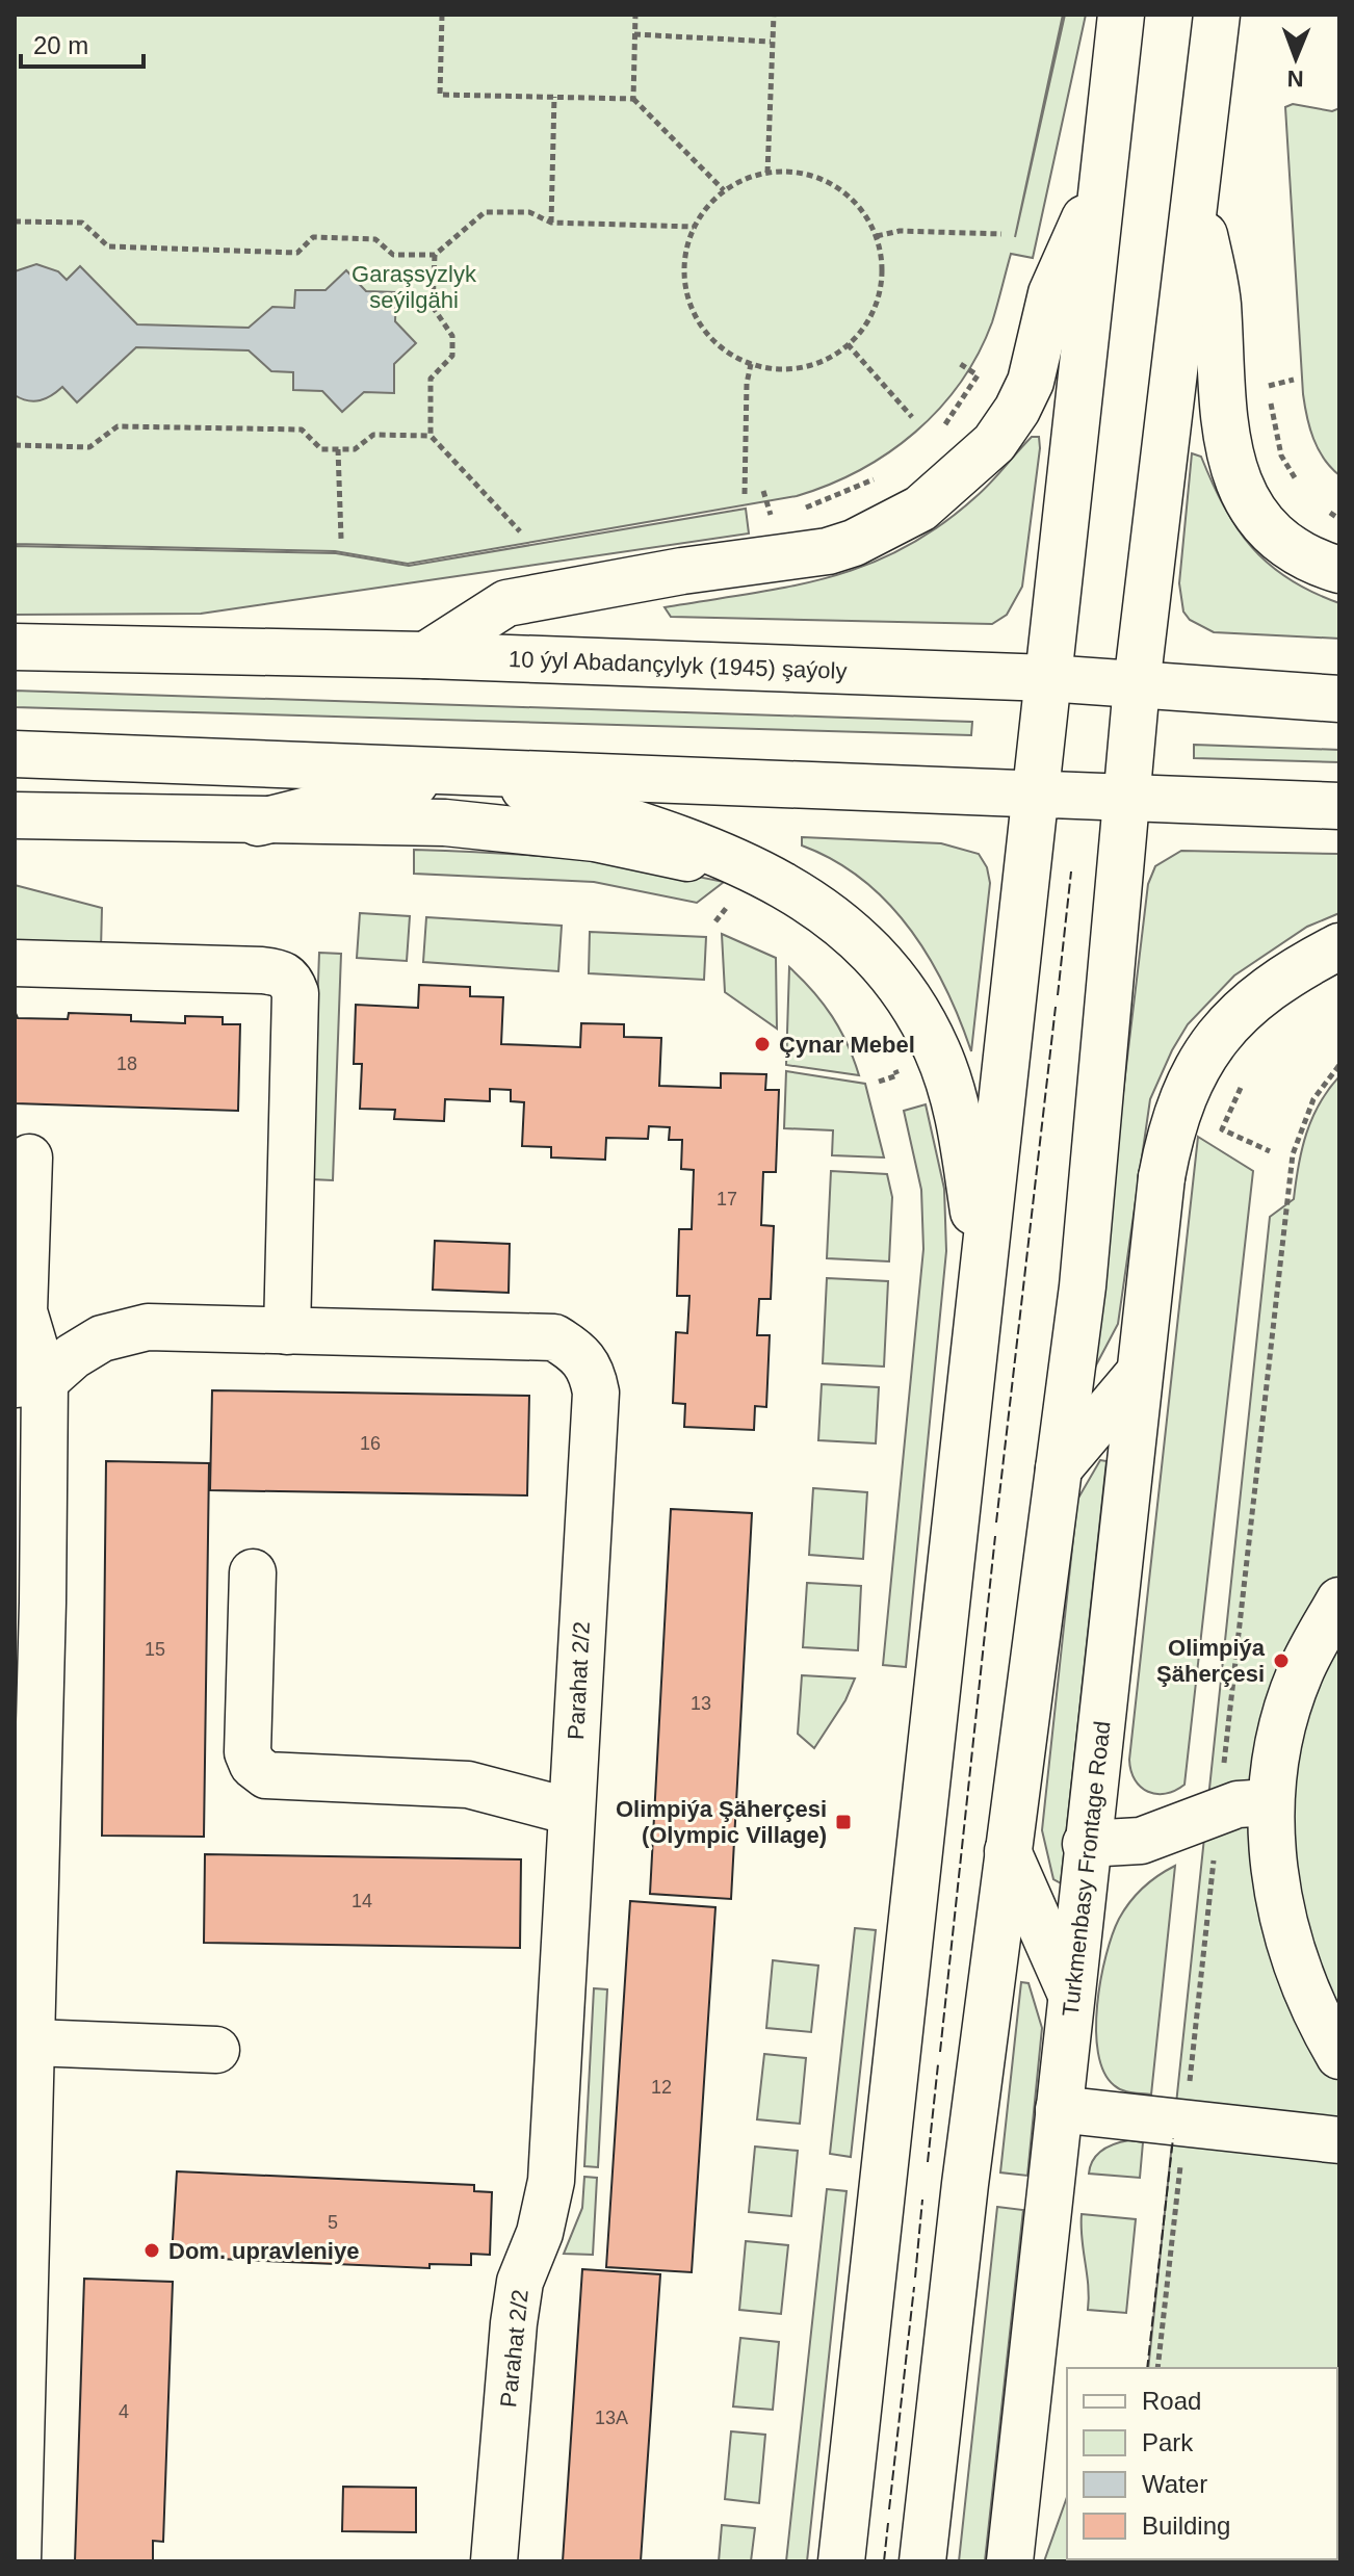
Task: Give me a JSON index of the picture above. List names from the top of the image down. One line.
{"streets":{"main road":["10 ýyl Abadançylyk (1945) şaýoly","Parahat 2/2","Turkmenbasy Frontage Road"]},"parks":["Garaşsyzlyk seýilgähi"],"places":{"other":["Çynar Mebel","Olimpiýa Şäherçesi","Dom. upravleniye"],"transit":["Olimpiýa Şäherçesi (Olympic Village)"]},"house_numbers":["18","17","16","15","13","14","12","5","4","13A"],"legend":["Road","Park","Water","Building"],"scale_bar":"20 m","north":"bottom"}
